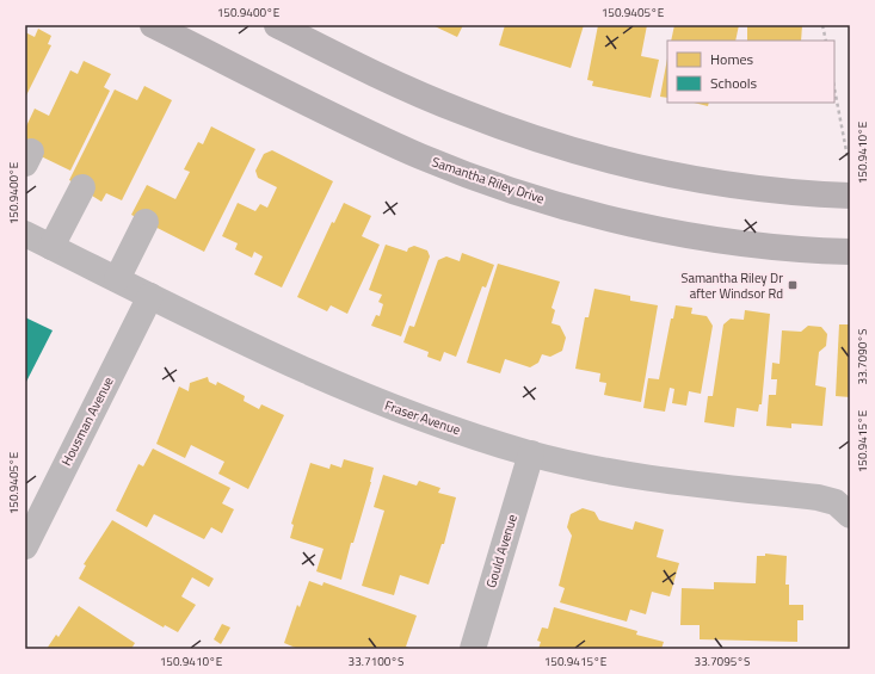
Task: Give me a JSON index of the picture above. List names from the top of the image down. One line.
{"streets":{"main road":["Samantha Riley Drive"],"street":["Fraser Avenue","Housman Avenue","Gould Avenue"]},"crossings":[["Fraser Avenue","Housman Avenue"],["Fraser Avenue","Gould Avenue"]],"places":{"transit":["Samantha Riley Dr after Windsor Rd"]},"legend":["Homes","Schools"],"coordinates":["150.9400°E","150.9405°E","150.9410°E","33.7090°S","150.9415°E","33.7100°S","33.7095°S"]}
